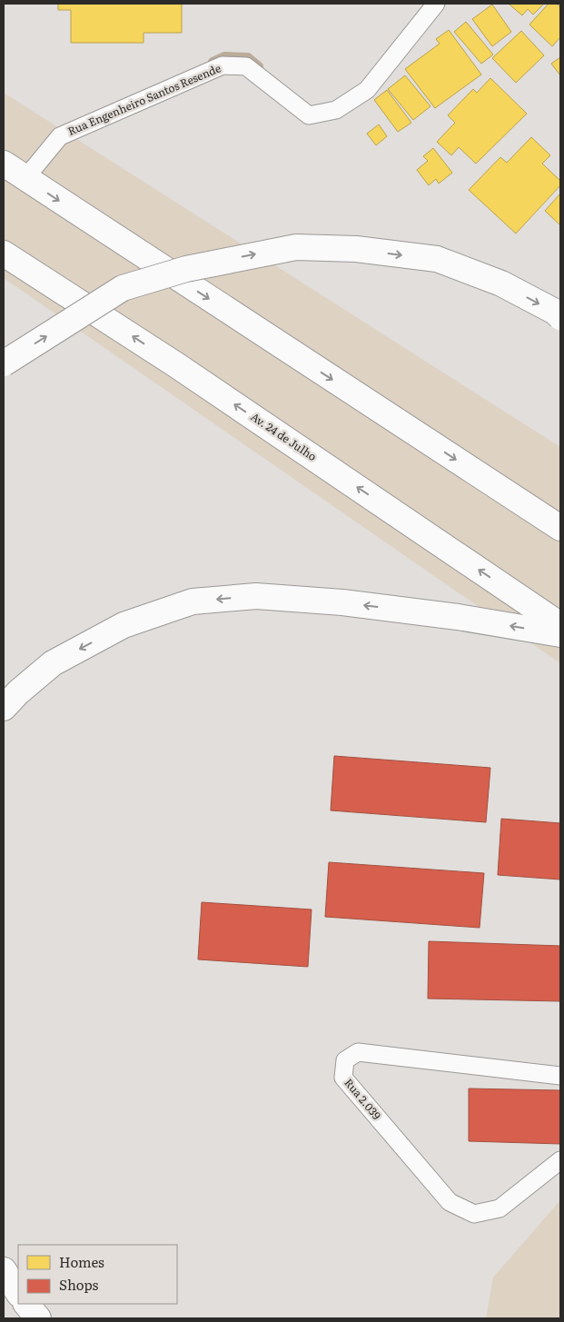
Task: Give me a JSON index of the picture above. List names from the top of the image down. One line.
{"streets":{"main road":["Av. 24 de Julho"],"lane":["Rua Engenheiro Santos Resende","Rua 2.039"]},"legend":["Homes","Shops"]}
